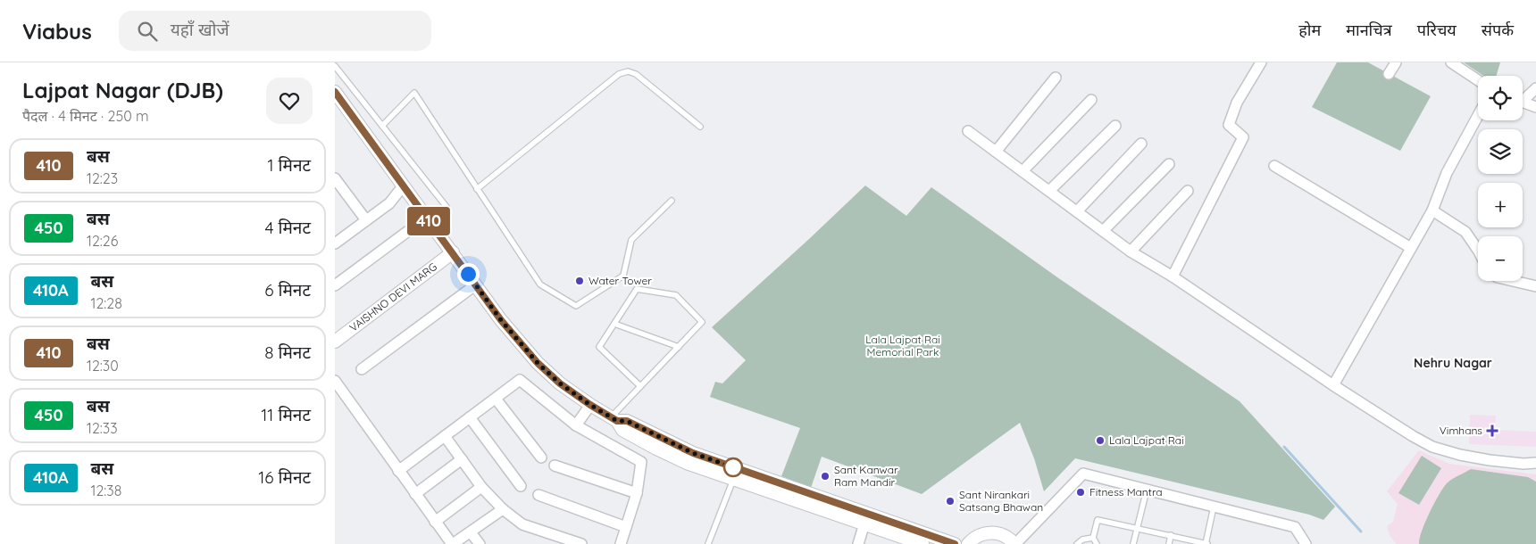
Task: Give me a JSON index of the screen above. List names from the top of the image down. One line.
{"streets":{"street":["VAISHNO DEVI MARG"]},"districts":["Nehru Nagar"],"parks":["Lala Lajpat Rai Memorial Park"],"places":{"other":["Water Tower","Lala Lajpat Rai","Sant Kanwar Ram Mandir","Fitness Mantra","Sant Nirankari Satsang Bhawan"],"health":["Vimhans"]},"lines":["bus line 410"],"page":{"header":"Viabus","search":"यहाँ खोजें","nav":["होम","मानचित्र","परिचय","संपर्क"],"heading":["Lajpat Nagar (DJB)","पैदल · 4 मिनट · 250 m"],"on_map":"410","map_buttons":["+","−"],"list":[{"mark":"410","name":"बस","note":"12:23","value":"1 मिनट"},{"mark":"450","name":"बस","note":"12:26","value":"4 मिनट"},{"mark":"410A","name":"बस","note":"12:28","value":"6 मिनट"},{"mark":"410","name":"बस","note":"12:30","value":"8 मिनट"},{"mark":"450","name":"बस","note":"12:33","value":"11 मिनट"},{"mark":"410A","name":"बस","note":"12:38","value":"16 मिनट"}]}}
